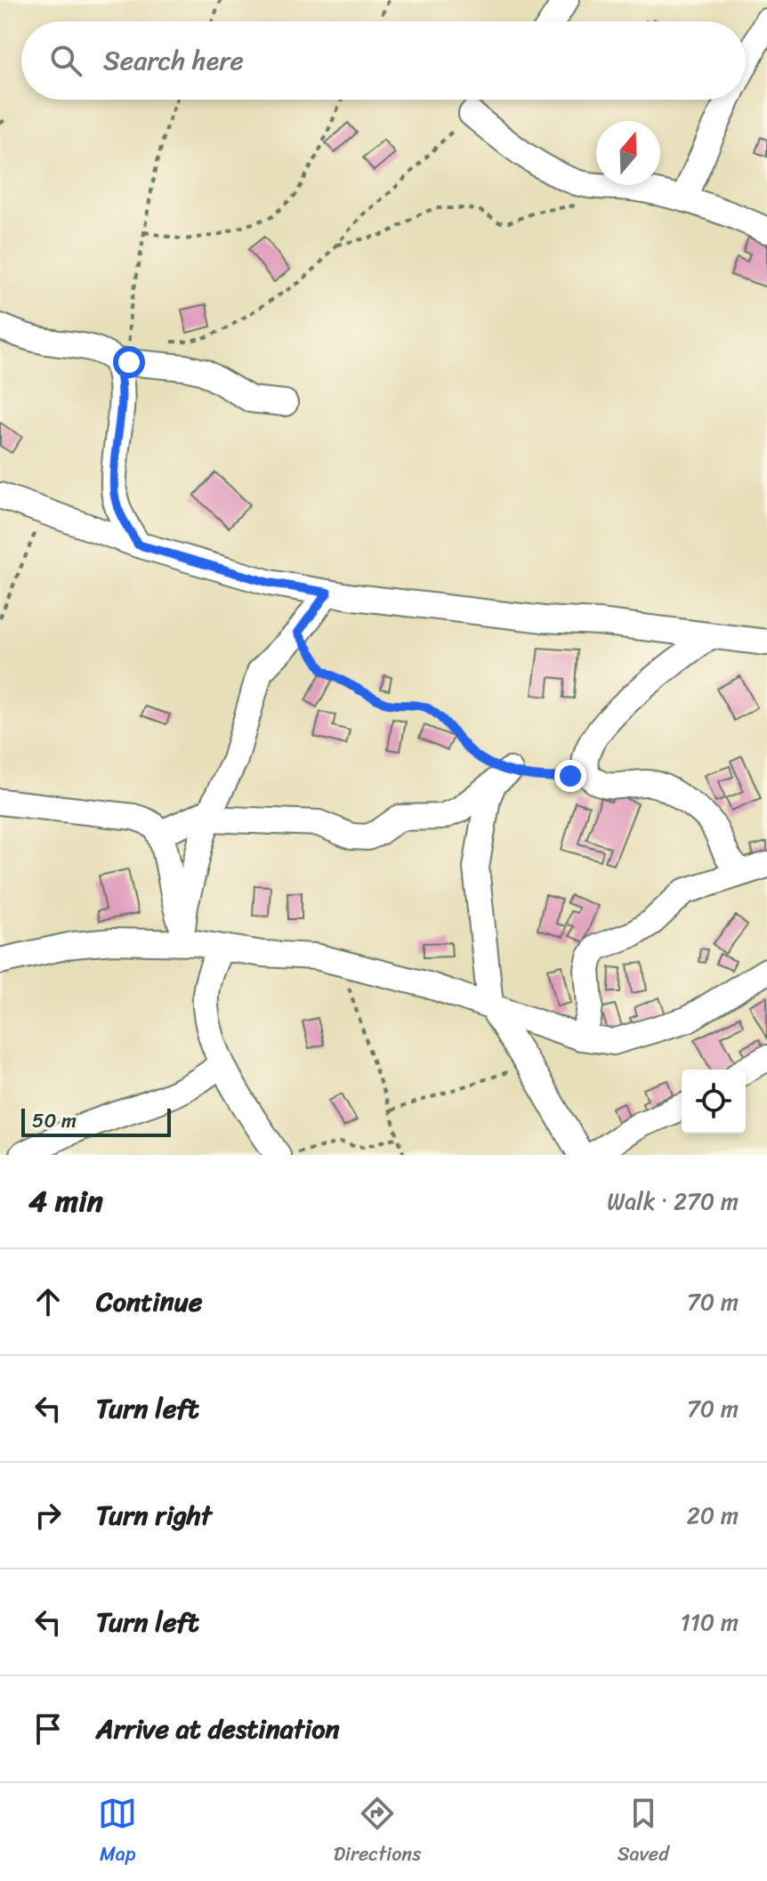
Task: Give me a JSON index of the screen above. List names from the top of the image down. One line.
{"scale_bar":"50 m","north":"top","page":{"search":"Search here","scale":"50 m","heading":["4 min","Walk · 270 m"],"list":[["Continue","70 m"],["Turn left","70 m"],["Turn right","20 m"],["Turn left","110 m"],"Arrive at destination"],"nav":["Map","Directions","Saved"]}}
